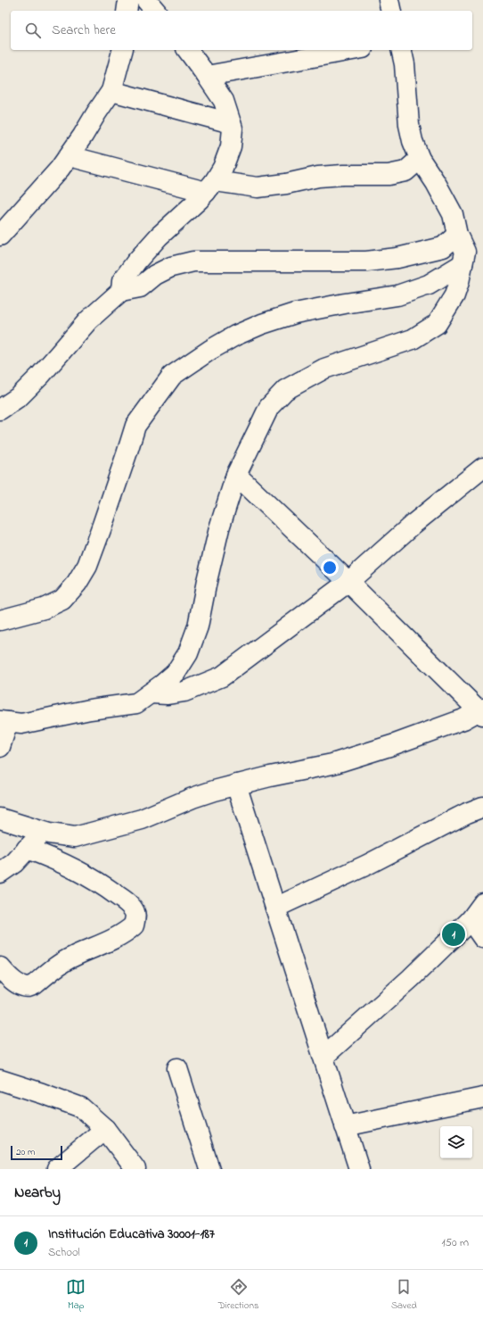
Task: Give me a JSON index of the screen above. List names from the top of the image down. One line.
{"scale_bar":"20 m","page":{"search":"Search here","pins":"1","scale":"20 m","heading":"Nearby","list":[{"mark":"1","name":"Institución Educativa 30001-187","note":"School","value":"150 m"}],"nav":["Map","Directions","Saved"]}}
